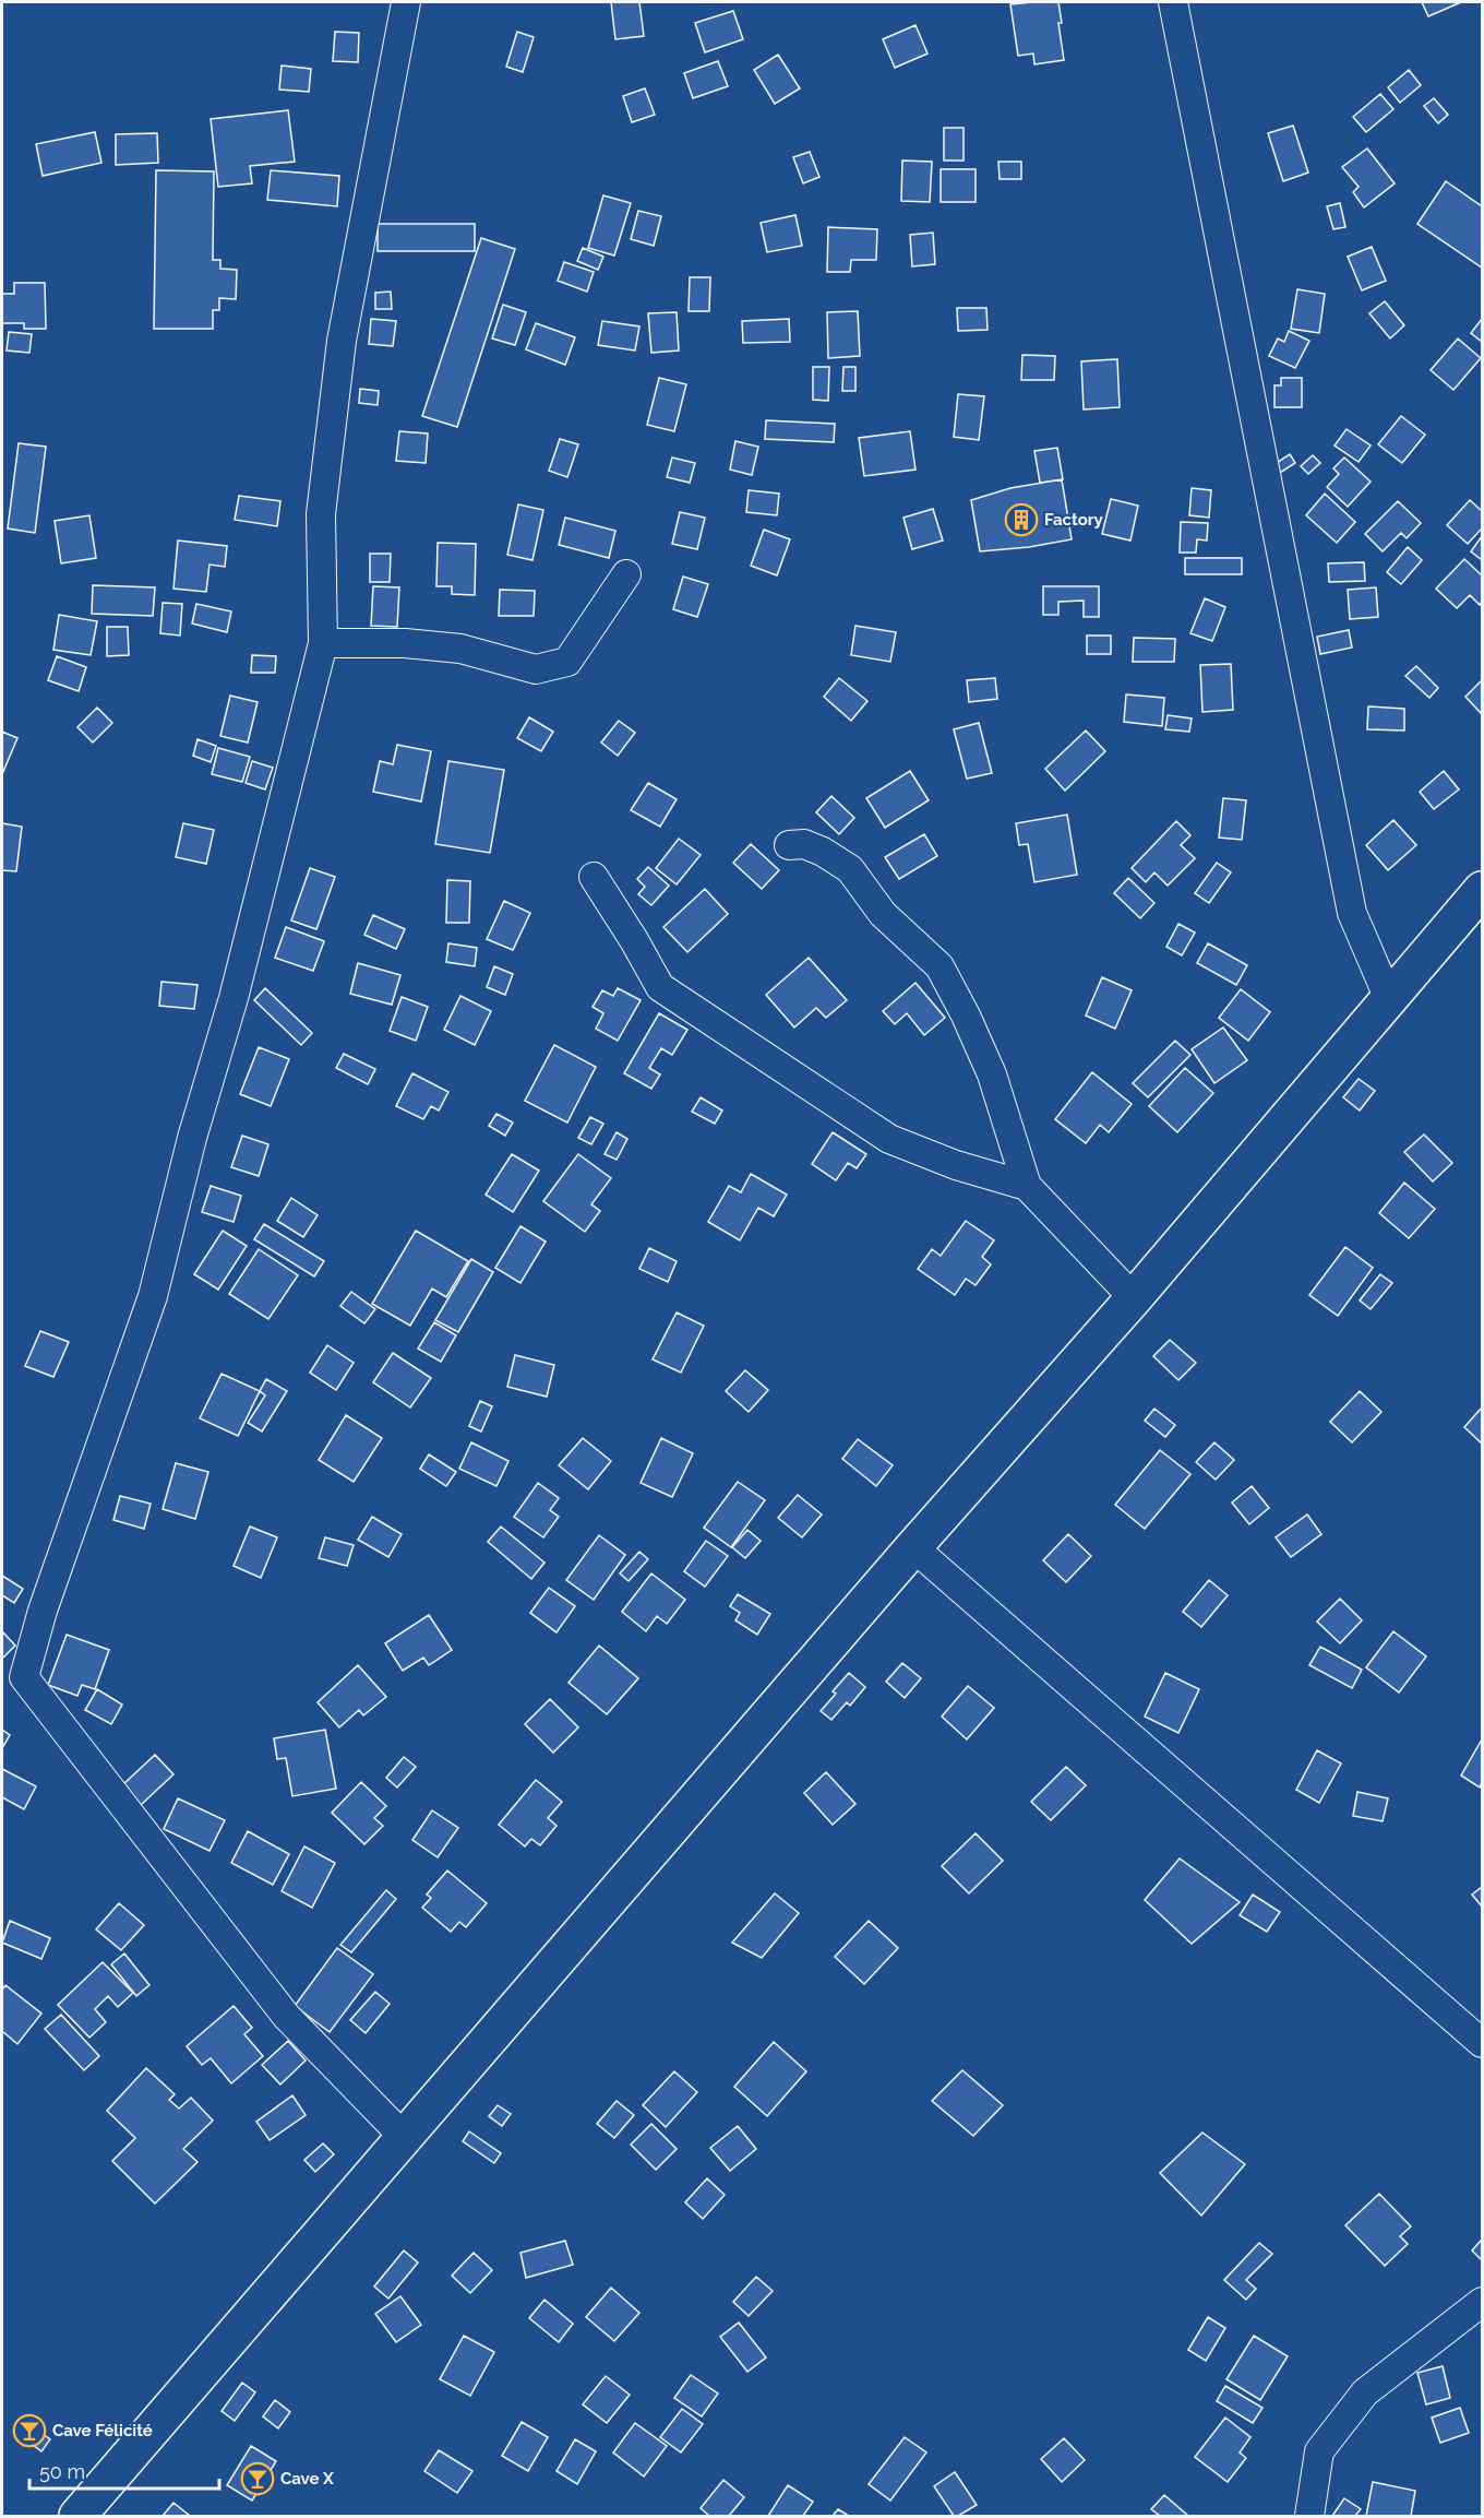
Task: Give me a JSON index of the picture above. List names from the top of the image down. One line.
{"places":{"building":["Factory"],"bar":["Cave Félicité","Cave X"]},"scale_bar":"50 m"}
